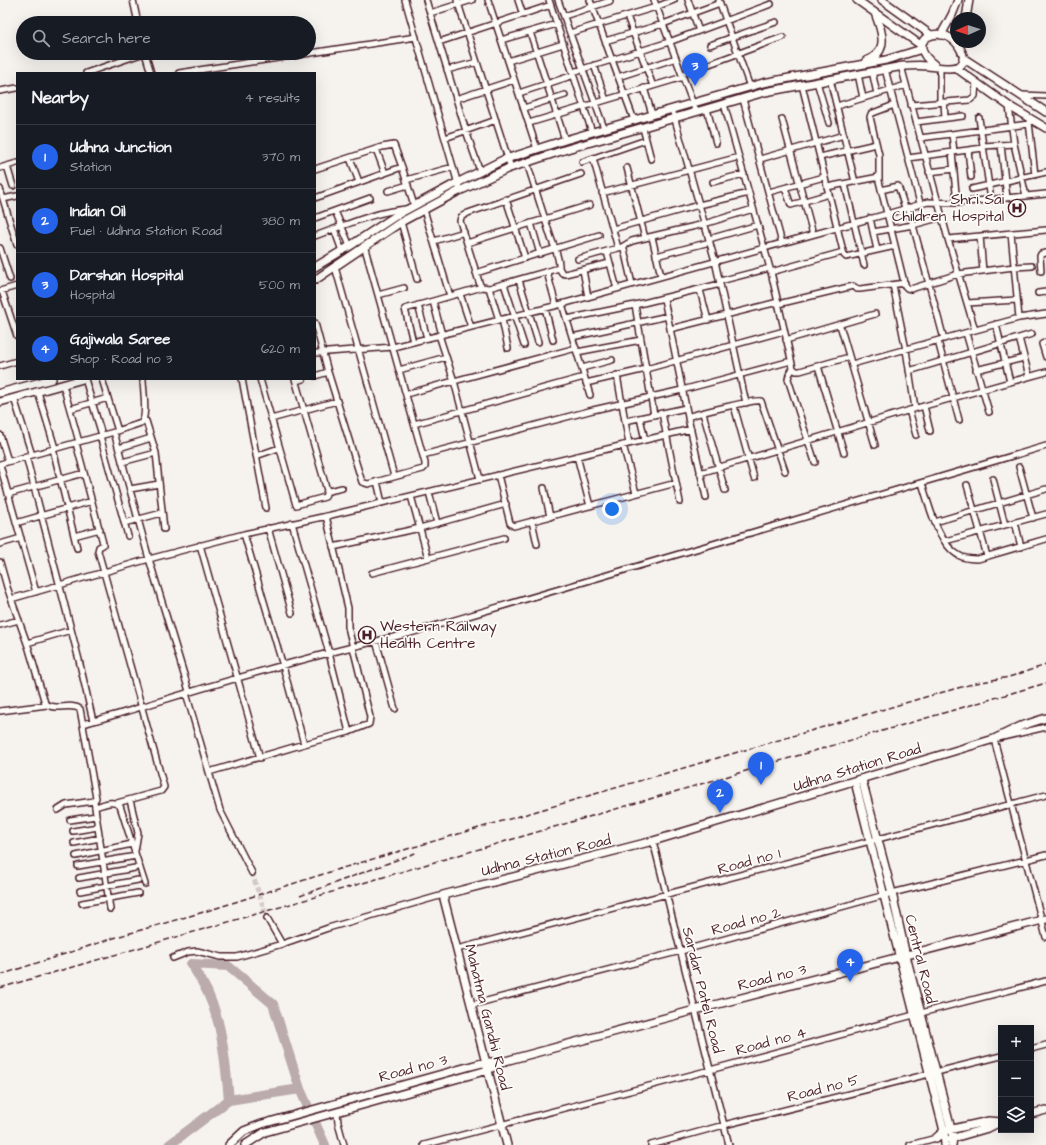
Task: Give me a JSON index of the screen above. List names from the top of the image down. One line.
{"streets":{"street":["Udhna Station Road","Road no 1","Road no 2","Central Road","Road no 3","Sardar Patel Road","Mahatma Gandhi Road","Road no 4","Road no 5"]},"crossings":[["Udhna Station Road","Central Road"],["Udhna Station Road","Sardar Patel Road"],["Udhna Station Road","Mahatma Gandhi Road"],["Road no 1","Central Road"],["Road no 1","Sardar Patel Road"],["Road no 1","Mahatma Gandhi Road"],["Road no 2","Central Road"],["Road no 2","Sardar Patel Road"],["Road no 2","Mahatma Gandhi Road"],["Central Road","Road no 3"],["Central Road","Road no 4"],["Central Road","Road no 5"],["Road no 3","Sardar Patel Road"],["Road no 3","Mahatma Gandhi Road"],["Sardar Patel Road","Road no 4"],["Sardar Patel Road","Road no 5"],["Mahatma Gandhi Road","Road no 4"]],"places":{"hospital":["Shri Sai Children Hospital","Western Railway Health Centre"]},"north":"left","page":{"search":"Search here","pins":["3","1","2","4"],"heading":["Nearby","4 results"],"list":[{"mark":"1","name":"Udhna Junction","note":"Station","value":"370 m"},{"mark":"2","name":"Indian Oil","note":"Fuel · Udhna Station Road","value":"380 m"},{"mark":"3","name":"Darshan Hospital","note":"Hospital","value":"500 m"},{"mark":"4","name":"Gajiwala Saree","note":"Shop · Road no 3","value":"620 m"}],"map_buttons":["+","−"]}}
